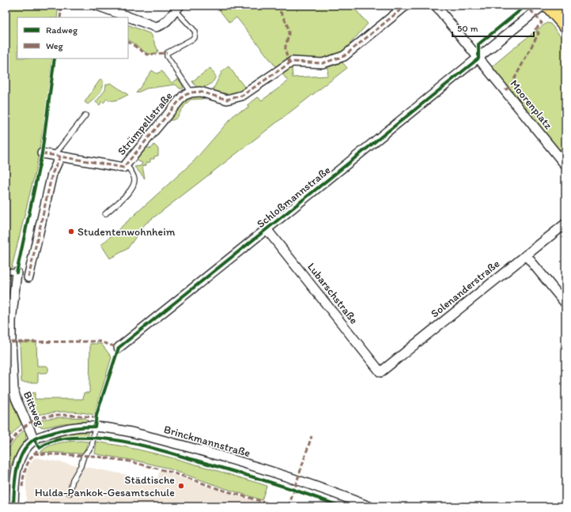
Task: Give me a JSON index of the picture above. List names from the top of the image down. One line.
{"streets":{"street":["Moorenplatz","Strümpellstraße","Schloßmannstraße","Solenanderstraße","Lubarschstraße","Bittweg","Brinckmannstraße"]},"crossings":[["Moorenplatz","Schloßmannstraße"],["Schloßmannstraße","Lubarschstraße"],["Solenanderstraße","Lubarschstraße"],["Bittweg","Brinckmannstraße"]],"places":["Studentenwohnheim","Städtische Hulda-Pankok-Gesamtschule"],"legend":["Radweg","Weg"],"scale_bar":"50 m"}
